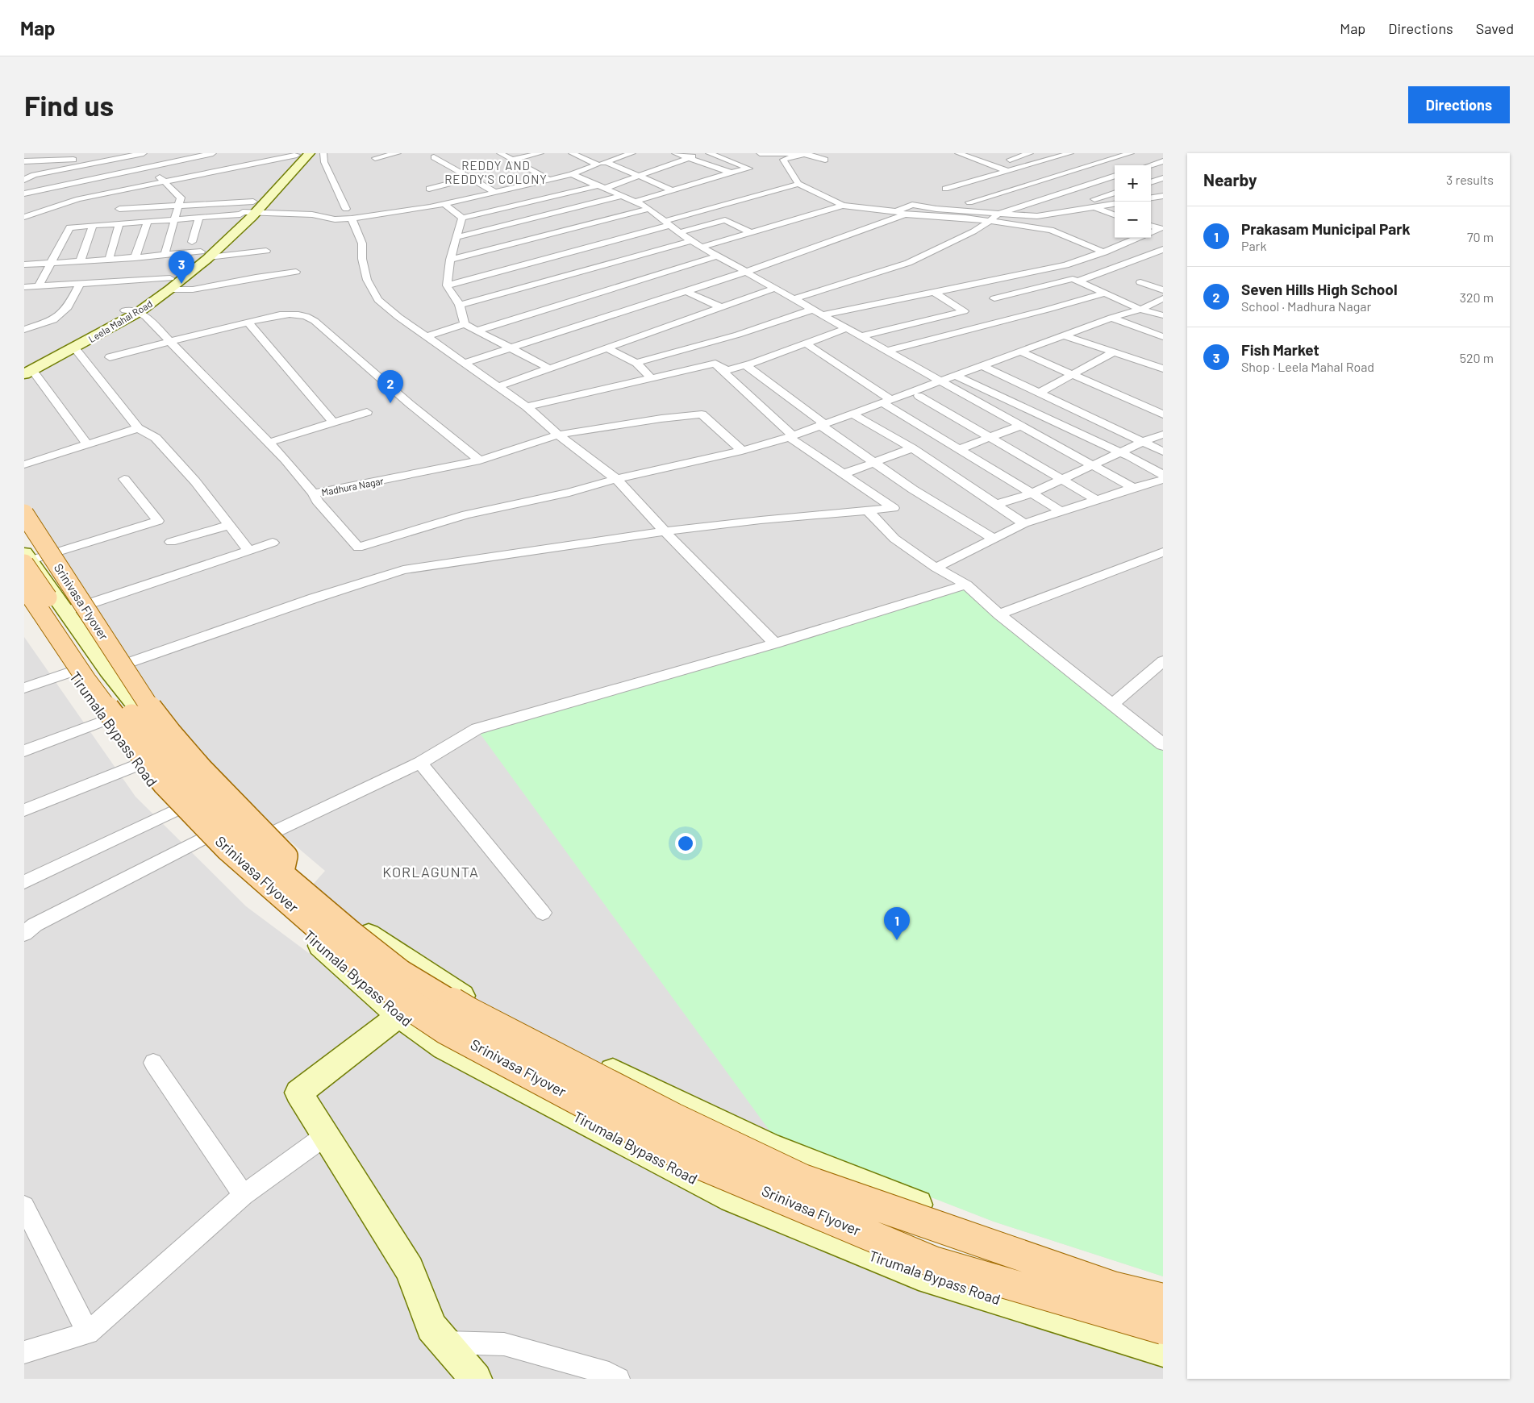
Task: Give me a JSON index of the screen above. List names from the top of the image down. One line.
{"streets":{"main road":["Srinivasa Flyover"],"street":["Leela Mahal Road","Madhura Nagar","Tirumala Bypass Road"]},"crossings":[["Leela Mahal Road","Madhura Nagar"]],"districts":["REDDY AND REDDY'S COLONY","KORLAGUNTA"],"page":{"header":"Map","nav":["Map","Directions","Saved"],"buttons":"Directions","title":"Find us","heading":["Nearby","3 results"],"map_buttons":["+","−"],"list":[{"mark":"1","name":"Prakasam Municipal Park","note":"Park","value":"70 m"},{"mark":"2","name":"Seven Hills High School","note":"School · Madhura Nagar","value":"320 m"},{"mark":"3","name":"Fish Market","note":"Shop · Leela Mahal Road","value":"520 m"}],"pins":["3","2","1"]}}
